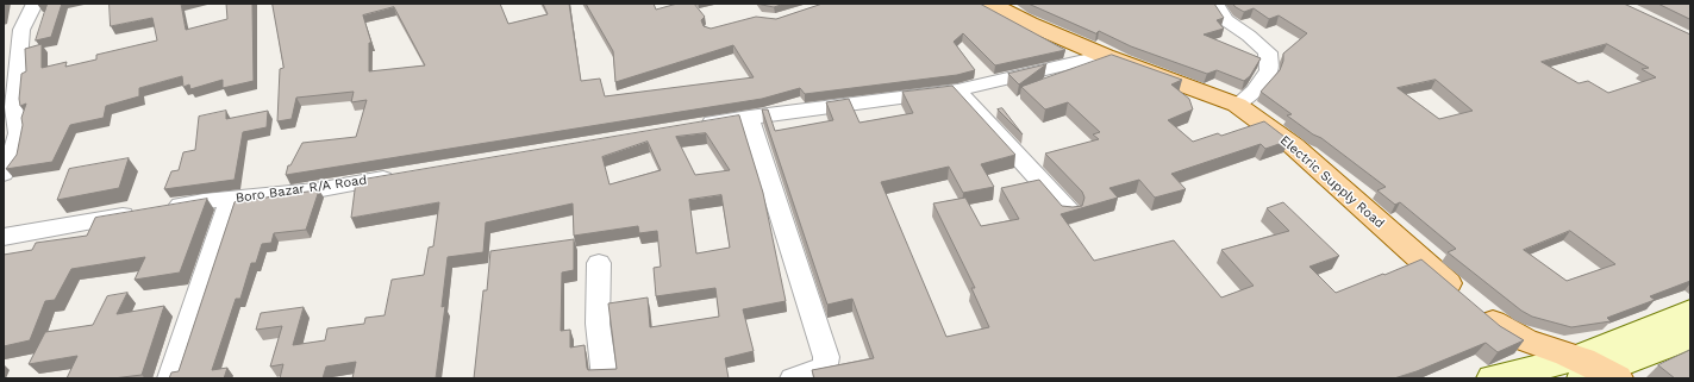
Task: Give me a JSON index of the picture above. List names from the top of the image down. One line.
{"streets":{"main road":["Electric Supply Road"],"street":["Boro Bazar R/A Road"]}}
